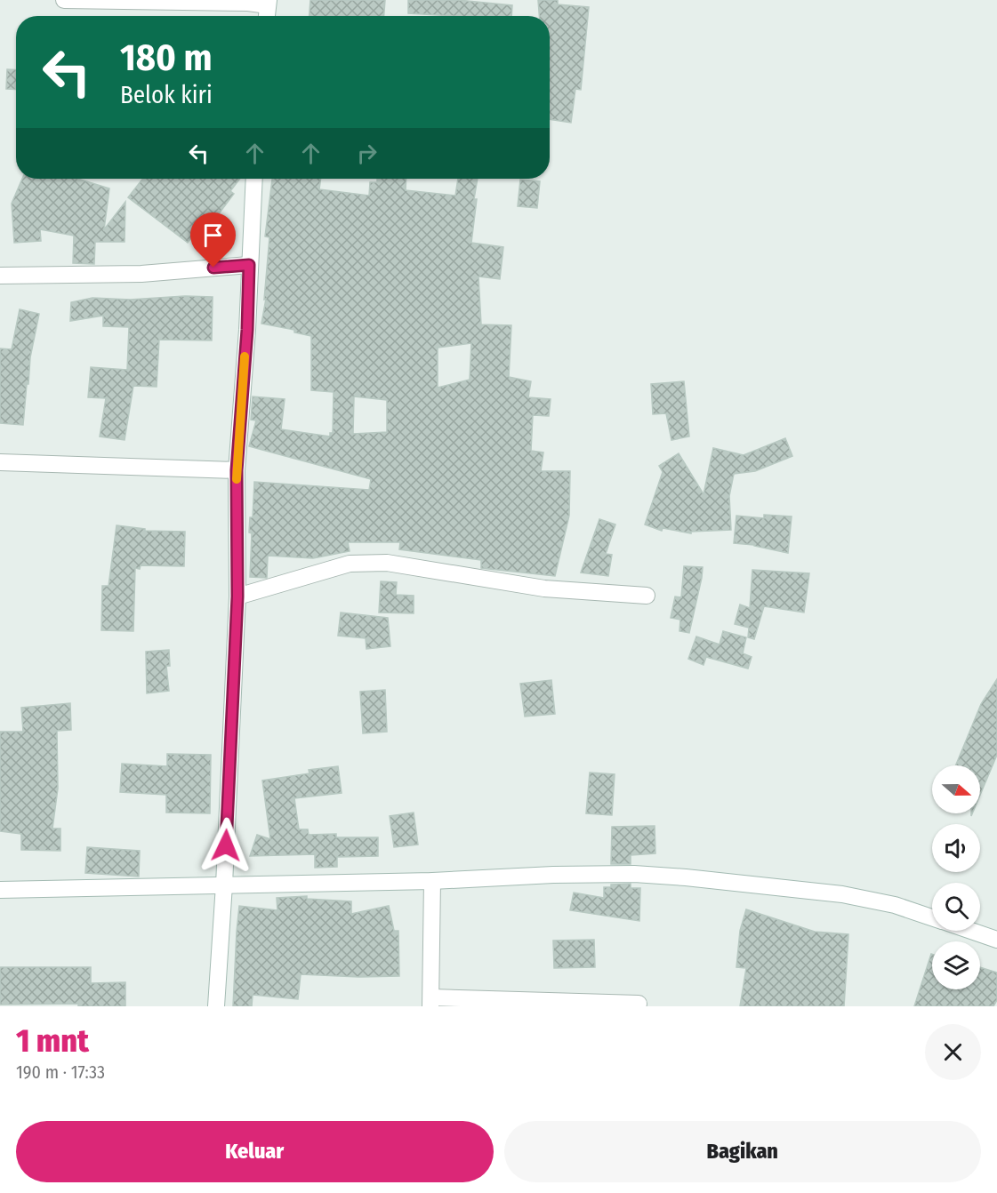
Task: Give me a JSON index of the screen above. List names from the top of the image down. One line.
{"north":"right","page":{"turn":["180 m","Belok kiri"],"heading":["1 mnt","190 m · 17:33"],"buttons":["Keluar","Bagikan"]}}
